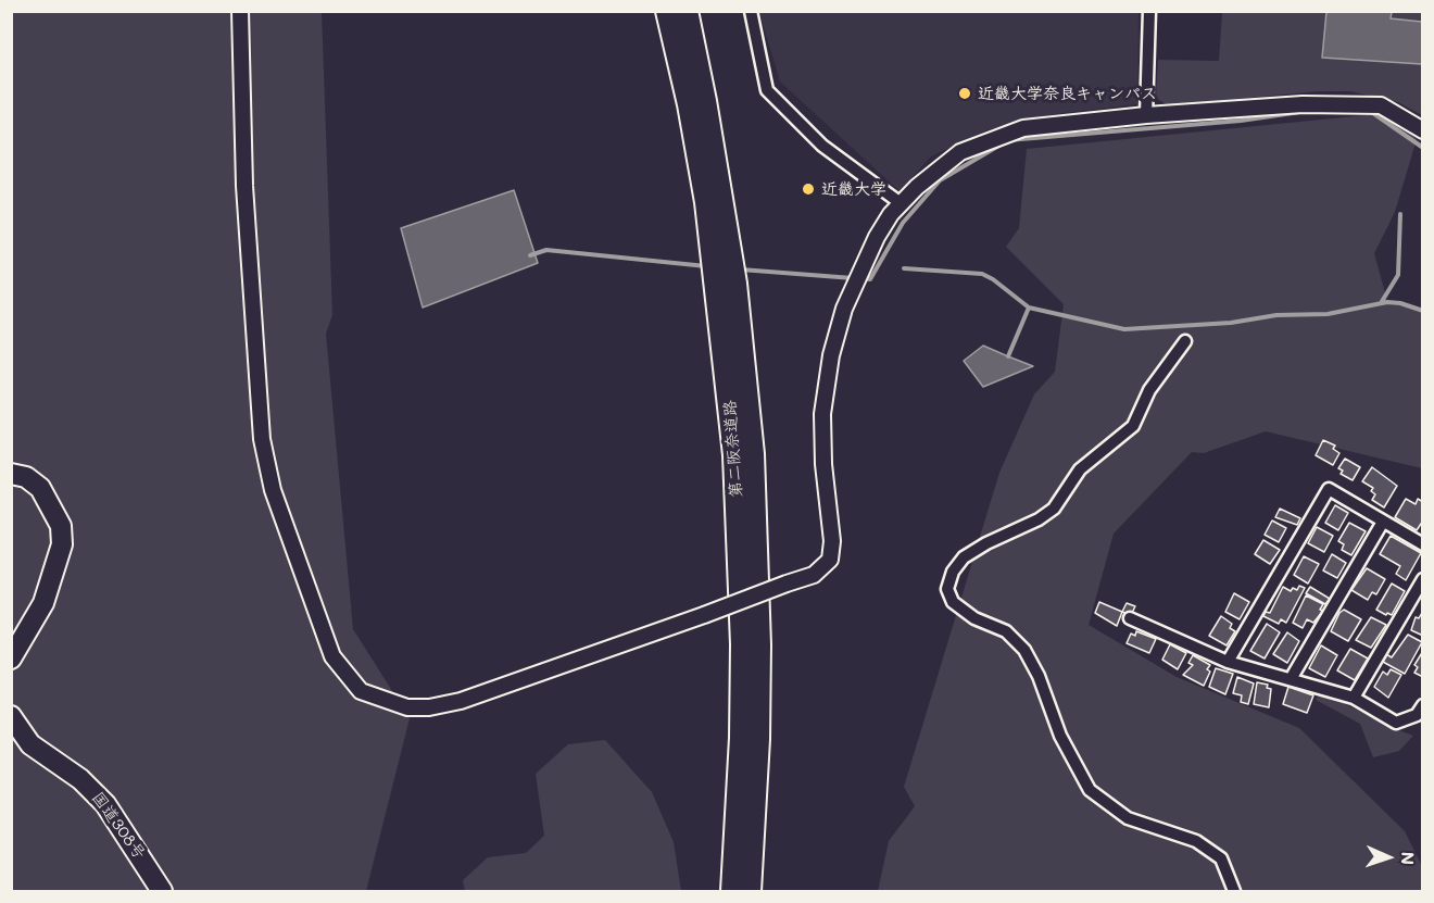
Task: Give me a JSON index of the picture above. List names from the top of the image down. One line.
{"streets":{"highway":["第二阪奈道路","国道308号"]},"places":["近畿大学奈良キャンパス","近畿大学"],"north":"right"}
